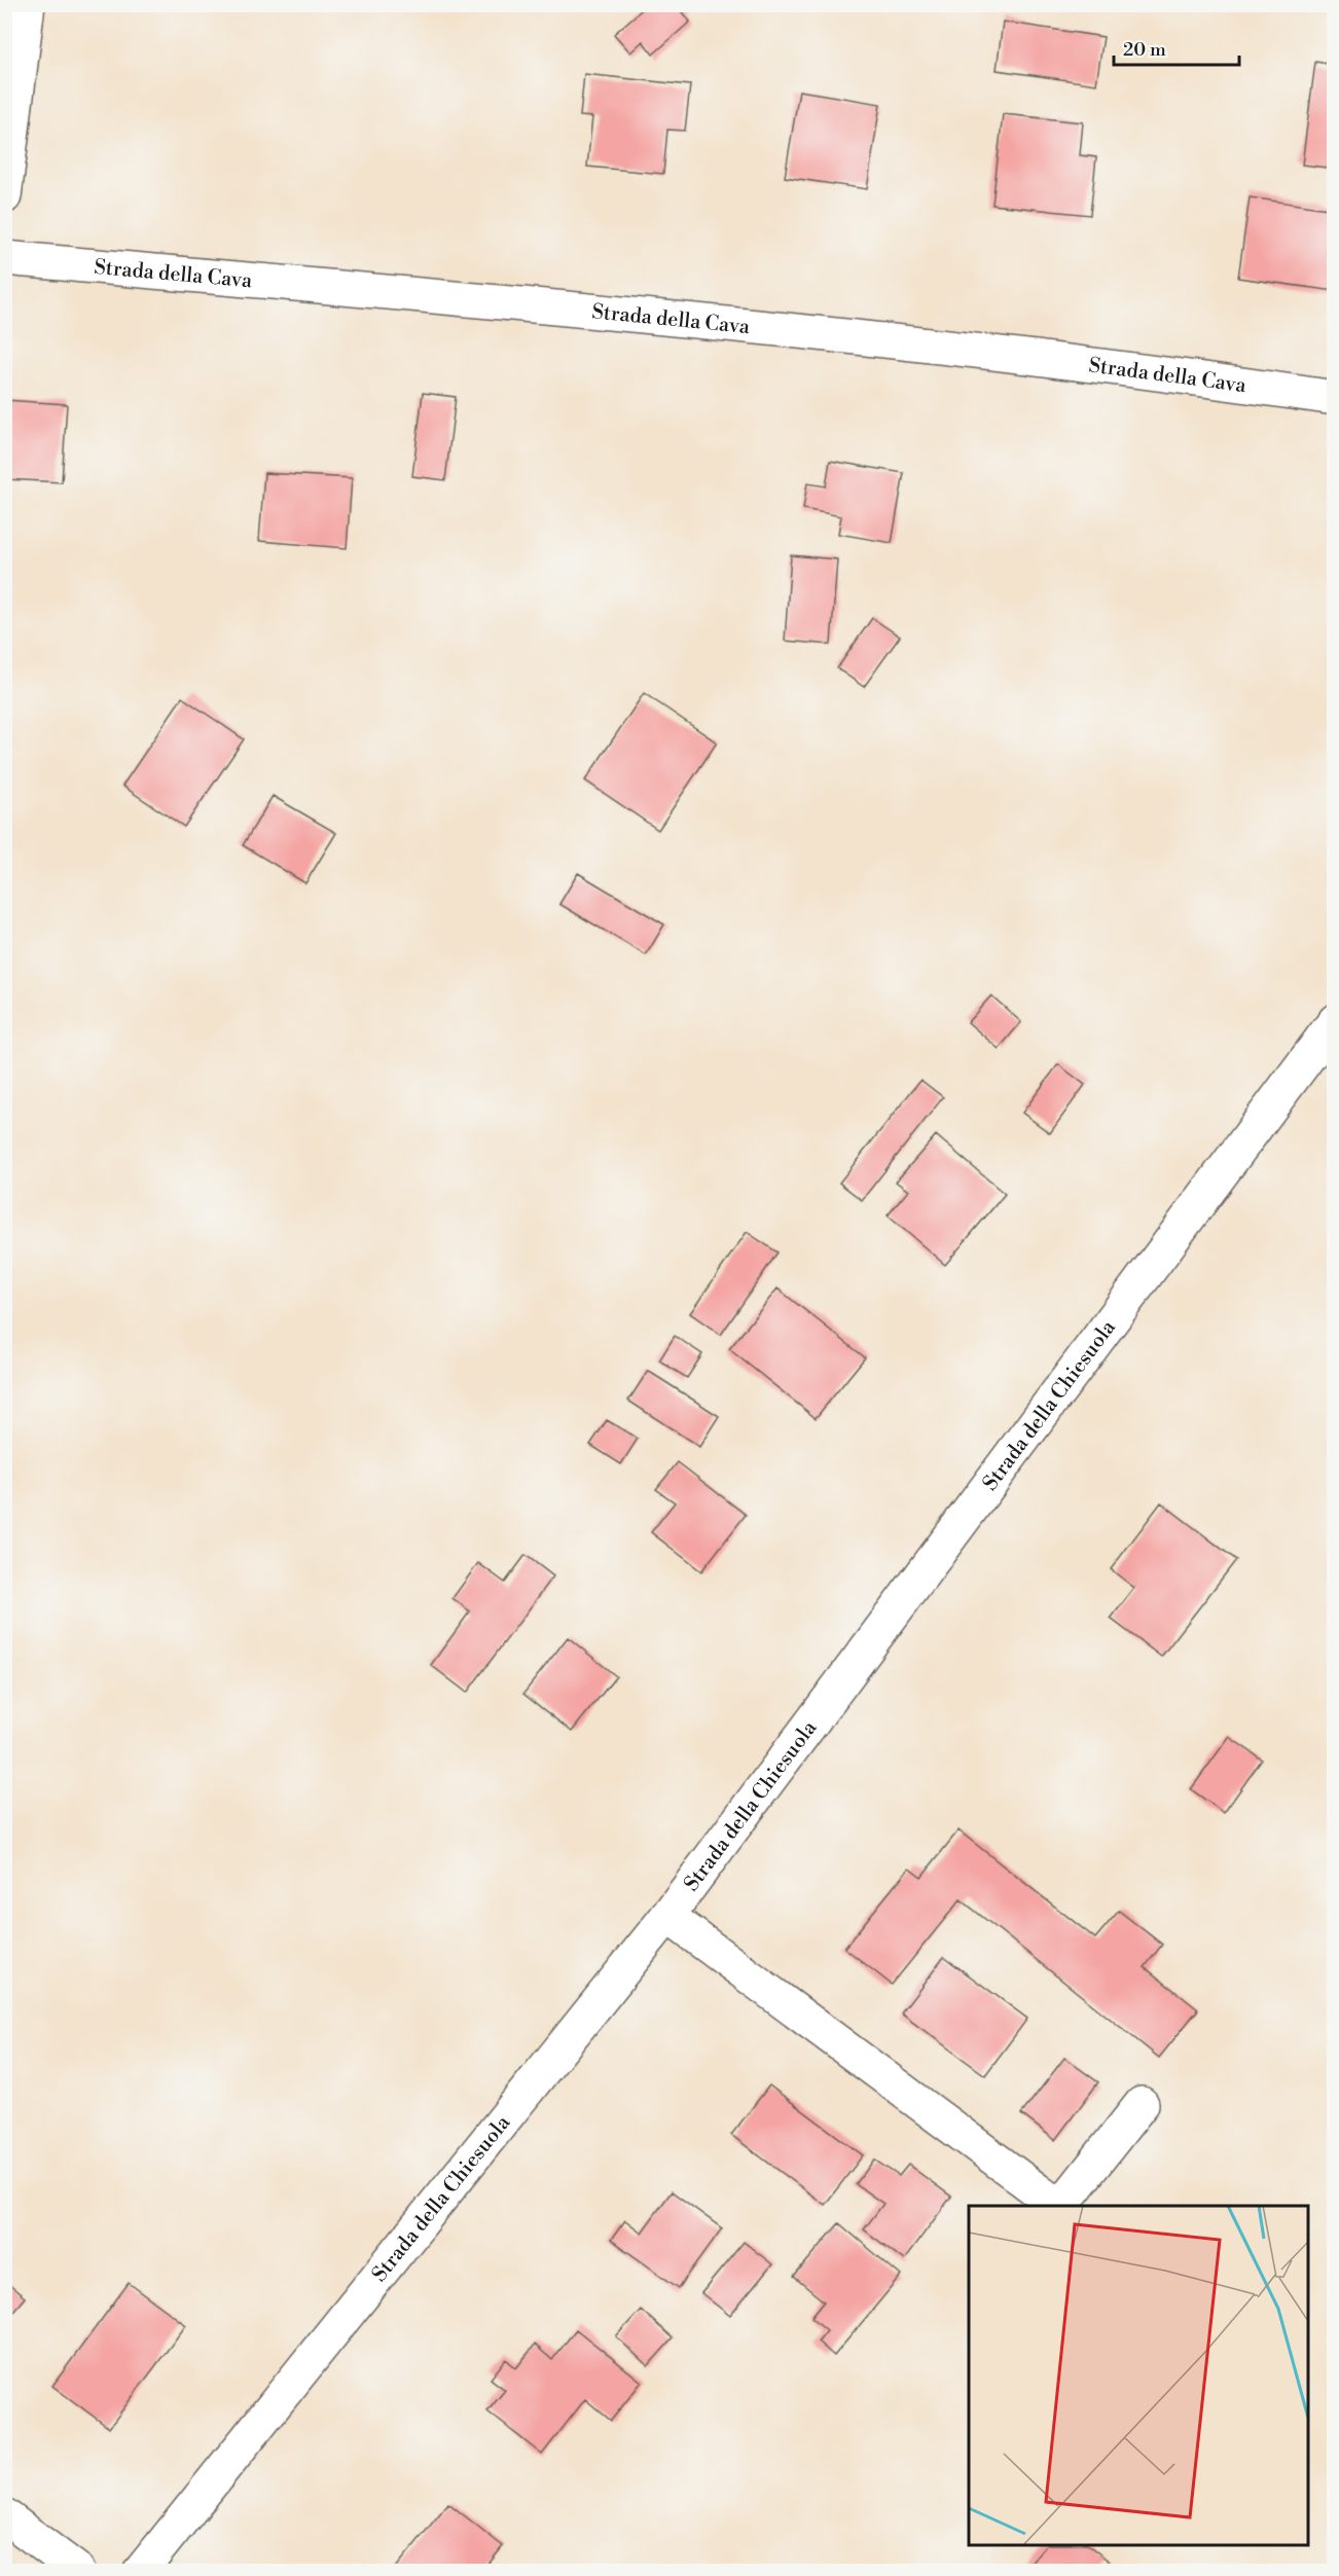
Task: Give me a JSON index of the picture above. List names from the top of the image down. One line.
{"streets":{"street":["Strada della Cava","Strada della Chiesuola"]},"scale_bar":"20 m"}
